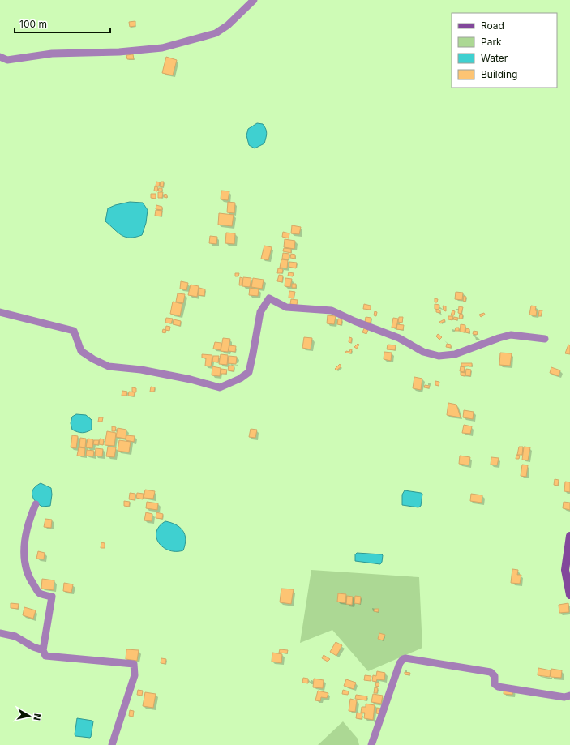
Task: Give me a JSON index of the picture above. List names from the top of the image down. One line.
{"legend":["Road","Park","Water","Building"],"scale_bar":"100 m","north":"right"}
